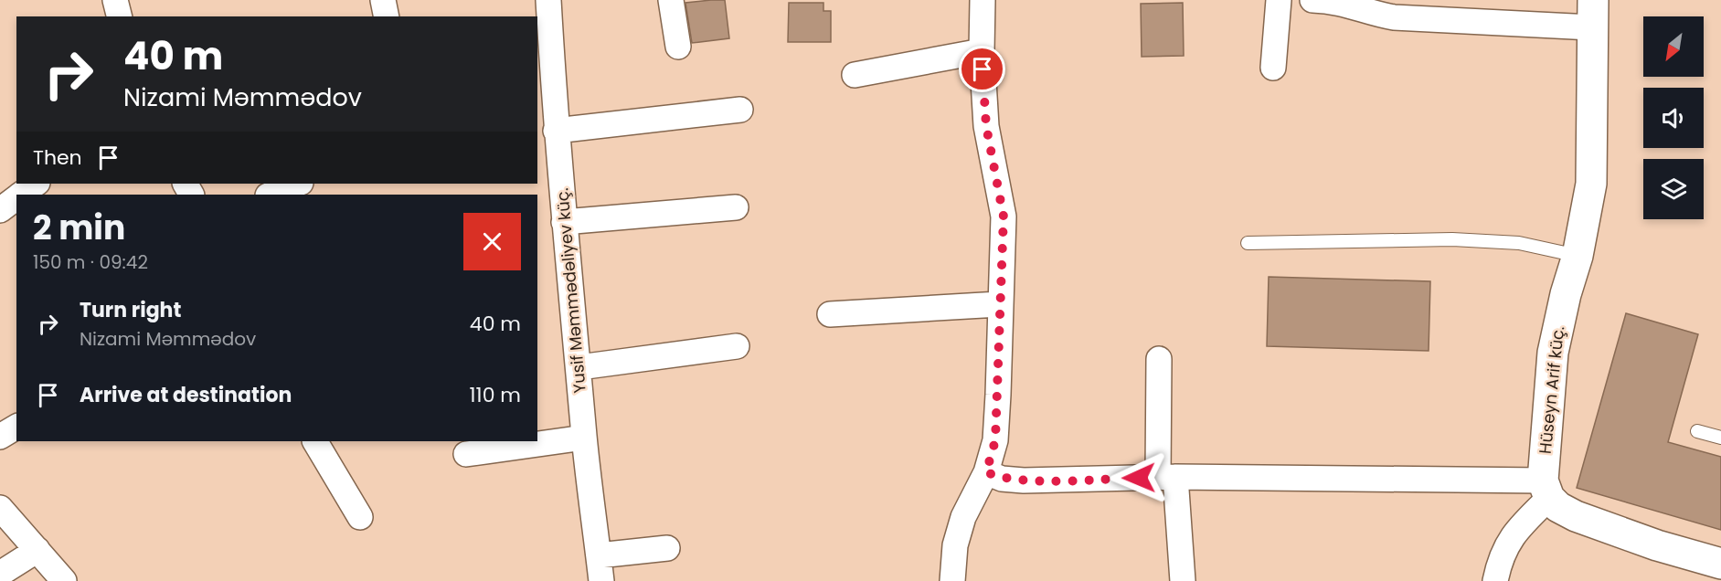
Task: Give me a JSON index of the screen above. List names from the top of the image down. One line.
{"streets":{"street":["Yusif Məmmədəliyev küç.","Hüseyn Arif küç."]},"north":"bottom left","page":{"turn":["40 m","Nizami Məmmədov"],"then":"Then","heading":["2 min","150 m · 09:42"],"list":[{"name":"Turn right","note":"Nizami Məmmədov","value":"40 m"},{"name":"Arrive at destination","value":"110 m"}]}}
